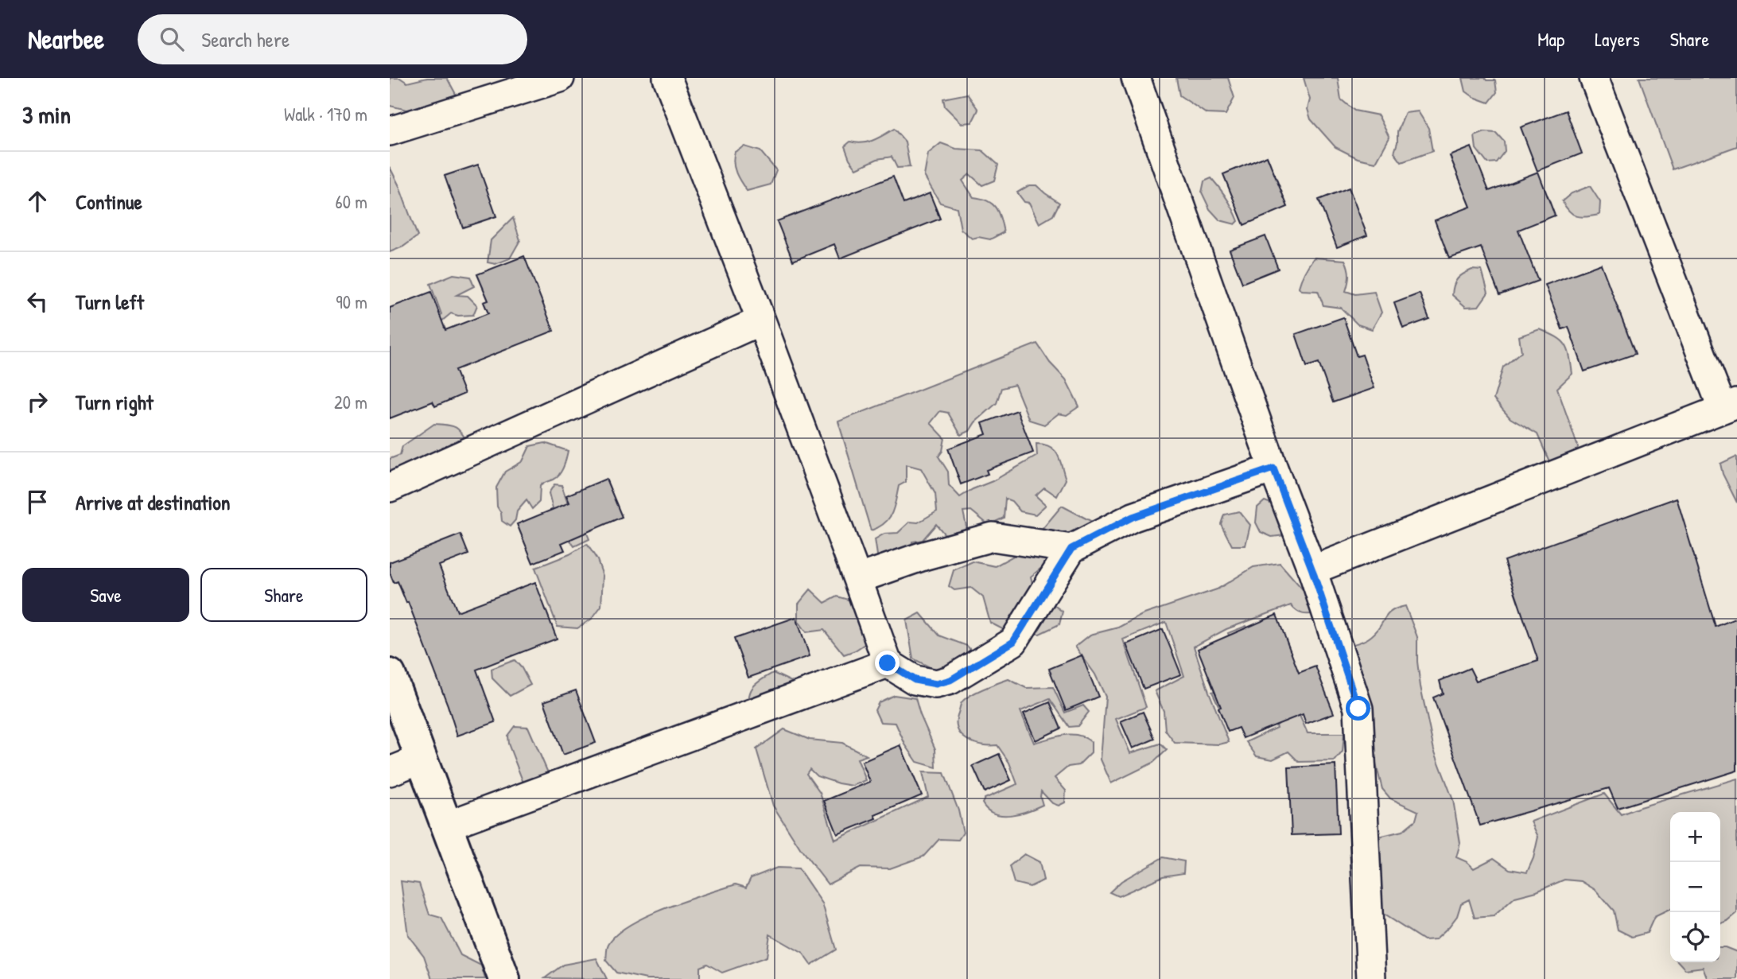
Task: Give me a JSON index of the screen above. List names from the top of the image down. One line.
{"page":{"header":"Nearbee","search":"Search here","nav":["Map","Layers","Share"],"heading":["3 min","Walk · 170 m"],"list":[["Continue","60 m"],["Turn left","90 m"],["Turn right","20 m"],"Arrive at destination"],"buttons":["Save","Share"],"map_buttons":["+","−"]}}
